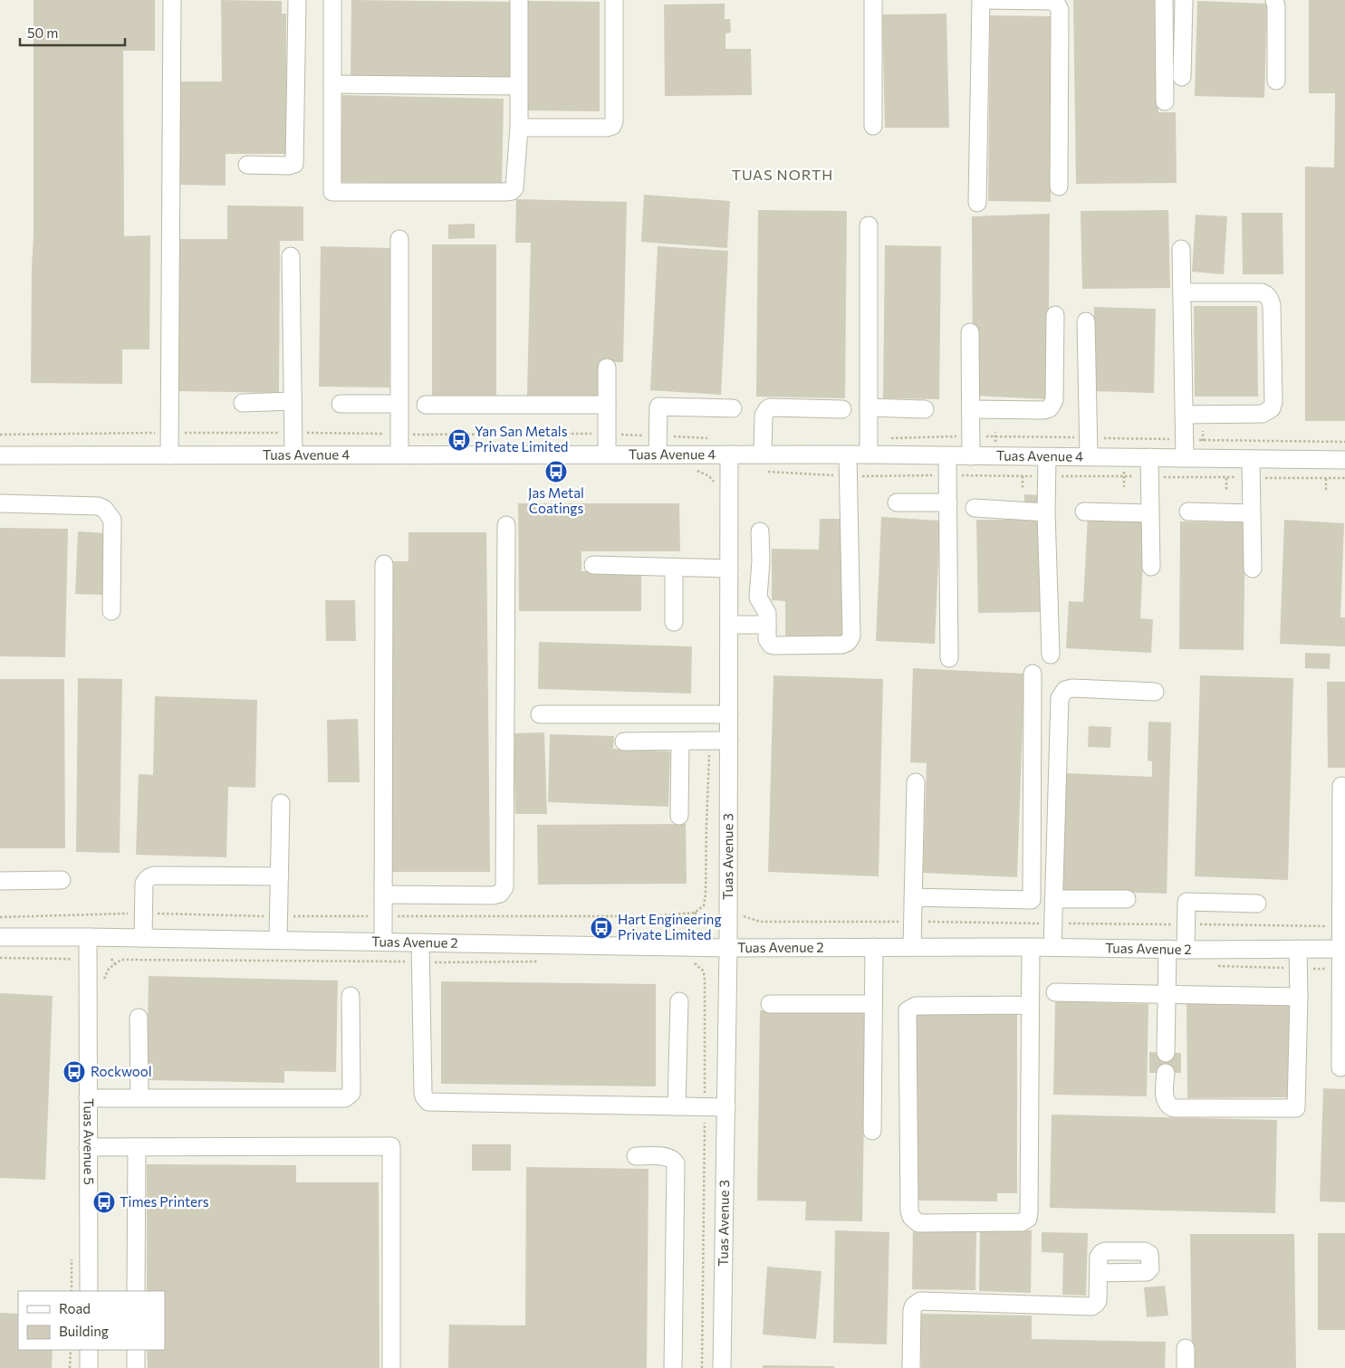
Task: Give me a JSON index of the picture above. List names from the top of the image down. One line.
{"streets":{"street":["Tuas Avenue 4","Tuas Avenue 3","Tuas Avenue 2","Tuas Avenue 5"]},"crossings":[["Tuas Avenue 4","Tuas Avenue 3"],["Tuas Avenue 3","Tuas Avenue 2"],["Tuas Avenue 2","Tuas Avenue 5"]],"districts":["TUAS NORTH"],"places":{"bus stop":["Yan San Metals Private Limited","Jas Metal Coatings","Hart Engineering Private Limited","Rockwool","Times Printers"]},"legend":["Road","Building"],"scale_bar":"50 m"}
